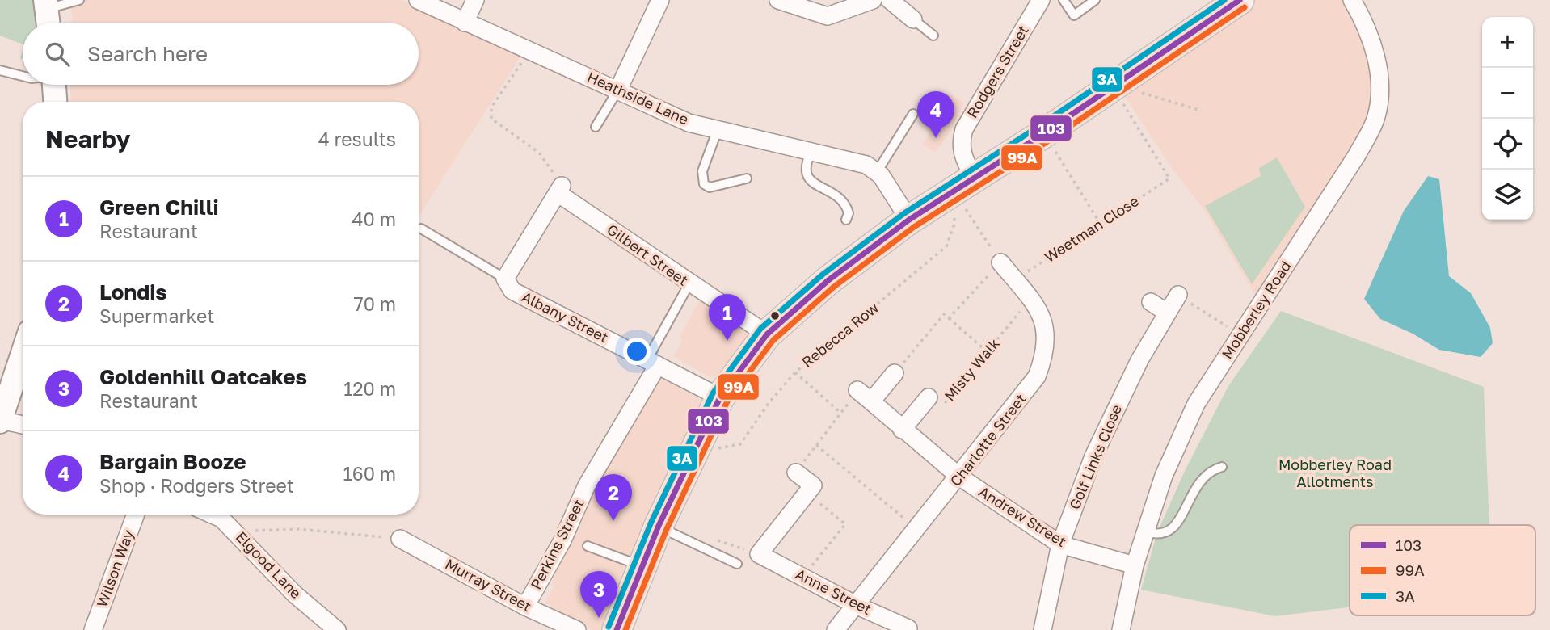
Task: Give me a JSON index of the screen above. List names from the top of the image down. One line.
{"streets":{"street":["Rodgers Street","Heathside Lane","Gilbert Street","Mobberley Road","Albany Street","Charlotte Street","Golf Links Close","Andrew Street","Perkins Street","Elgood Lane","Wilson Way","Murray Street","Anne Street"],"path":["Weetman Close","Rebecca Row","Misty Walk"]},"crossings":[["Rodgers Street","Rebecca Row"],["Weetman Close","Charlotte Street"],["Mobberley Road","Andrew Street"],["Albany Street","Perkins Street"],["Misty Walk","Charlotte Street"],["Charlotte Street","Andrew Street"],["Charlotte Street","Anne Street"],["Golf Links Close","Andrew Street"],["Perkins Street","Murray Street"]],"parks":["Mobberley Road Allotments"],"lines":["transit line 103","transit line 3A","transit line 99A"],"legend":["103","99A","3A"],"page":{"map_buttons":["+","−"],"search":"Search here","pins":["4","1","2","3"],"heading":["Nearby","4 results"],"list":[{"mark":"1","name":"Green Chilli","note":"Restaurant","value":"40 m"},{"mark":"2","name":"Londis","note":"Supermarket","value":"70 m"},{"mark":"3","name":"Goldenhill Oatcakes","note":"Restaurant","value":"120 m"},{"mark":"4","name":"Bargain Booze","note":"Shop · Rodgers Street","value":"160 m"}]}}
